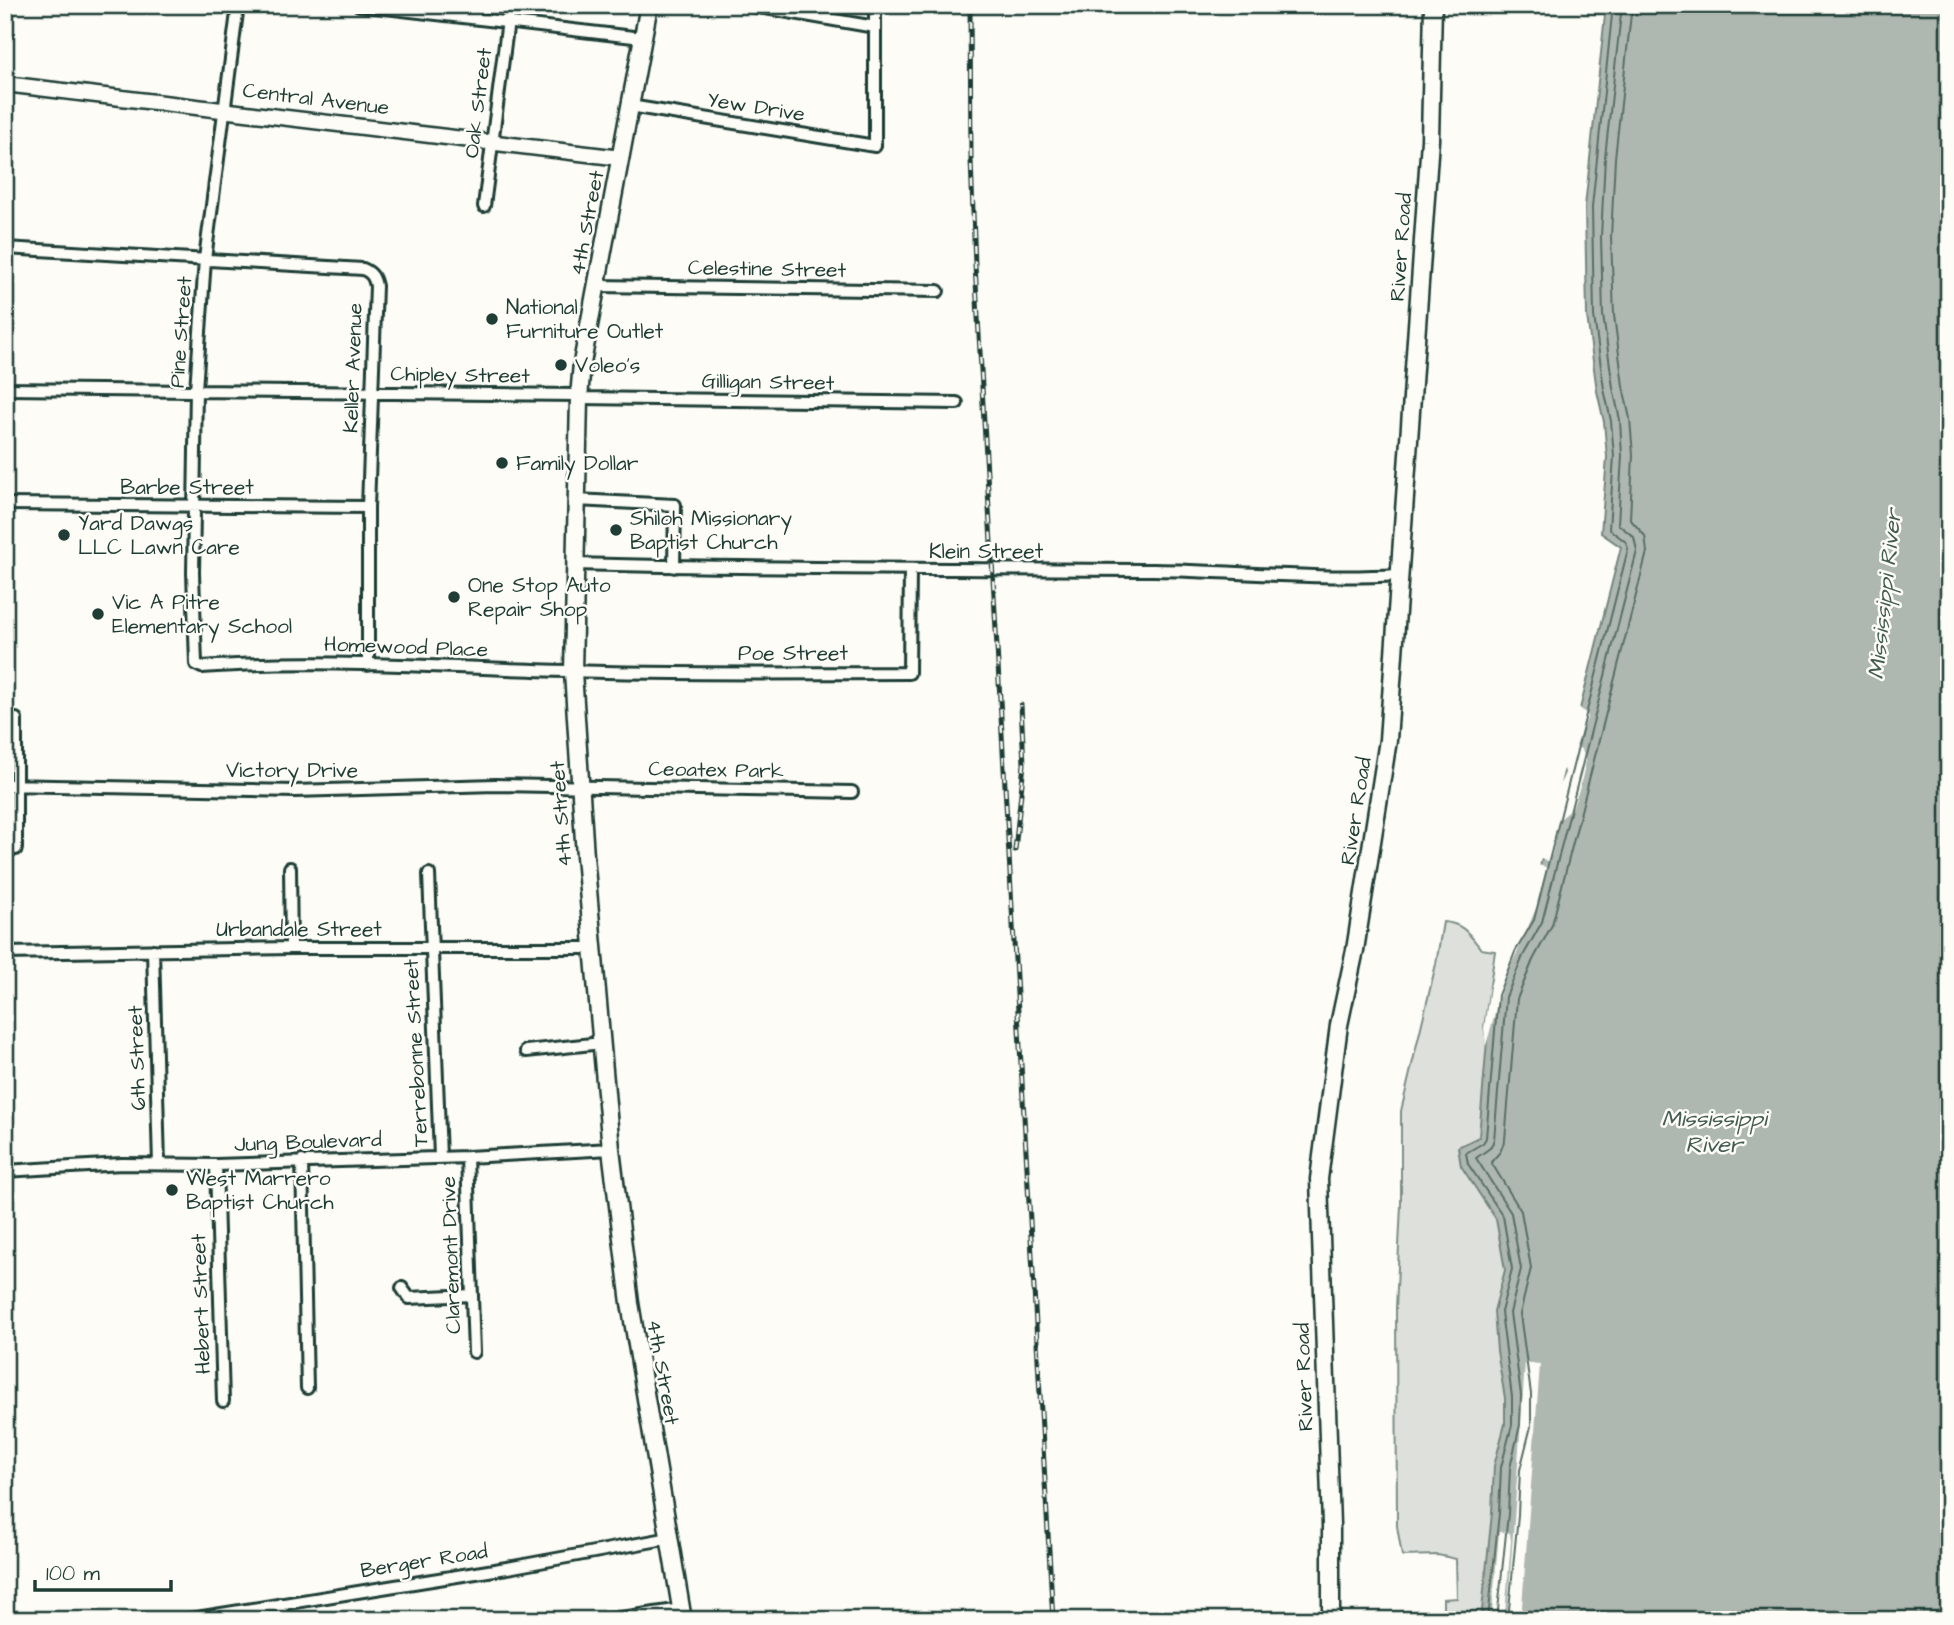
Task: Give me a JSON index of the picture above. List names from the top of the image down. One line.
{"streets":{"main road":["4th Street","River Road"],"street":["Central Avenue","Oak Street","Yew Drive","Celestine Street","Pine Street","Keller Avenue","Chipley Street","Gilligan Street","Barbe Street","Klein Street","Homewood Place","Poe Street","Victory Drive","Ceoatex Park","Urbandale Street","Terrebonne Street","6th Street","Jung Boulevard","Claremont Drive","Hebert Street","Berger Road"]},"crossings":[["Central Avenue","Oak Street"],["Central Avenue","4th Street"],["Central Avenue","Pine Street"],["Yew Drive","4th Street"],["4th Street","Celestine Street"],["4th Street","Chipley Street"],["4th Street","Gilligan Street"],["4th Street","Klein Street"],["4th Street","Homewood Place"],["4th Street","Poe Street"],["4th Street","Victory Drive"],["4th Street","Ceoatex Park"],["4th Street","Urbandale Street"],["4th Street","Jung Boulevard"],["4th Street","Berger Road"],["River Road","Klein Street"],["Pine Street","Keller Avenue"],["Pine Street","Chipley Street"],["Pine Street","Barbe Street"],["Pine Street","Homewood Place"],["Keller Avenue","Chipley Street"],["Keller Avenue","Barbe Street"],["Keller Avenue","Homewood Place"],["Chipley Street","Gilligan Street"],["Klein Street","Poe Street"],["Homewood Place","Poe Street"],["Victory Drive","Ceoatex Park"],["Urbandale Street","Terrebonne Street"],["Urbandale Street","6th Street"],["Terrebonne Street","Jung Boulevard"],["6th Street","Jung Boulevard"],["Jung Boulevard","Claremont Drive"],["Jung Boulevard","Hebert Street"]],"water":["Mississippi River"],"places":["National Furniture Outlet","Voleo's","Family Dollar","Shiloh Missionary Baptist Church","Yard Dawgs LLC Lawn Care","One Stop Auto Repair Shop","Vic A Pitre Elementary School","West Marrero Baptist Church"],"scale_bar":"100 m"}
